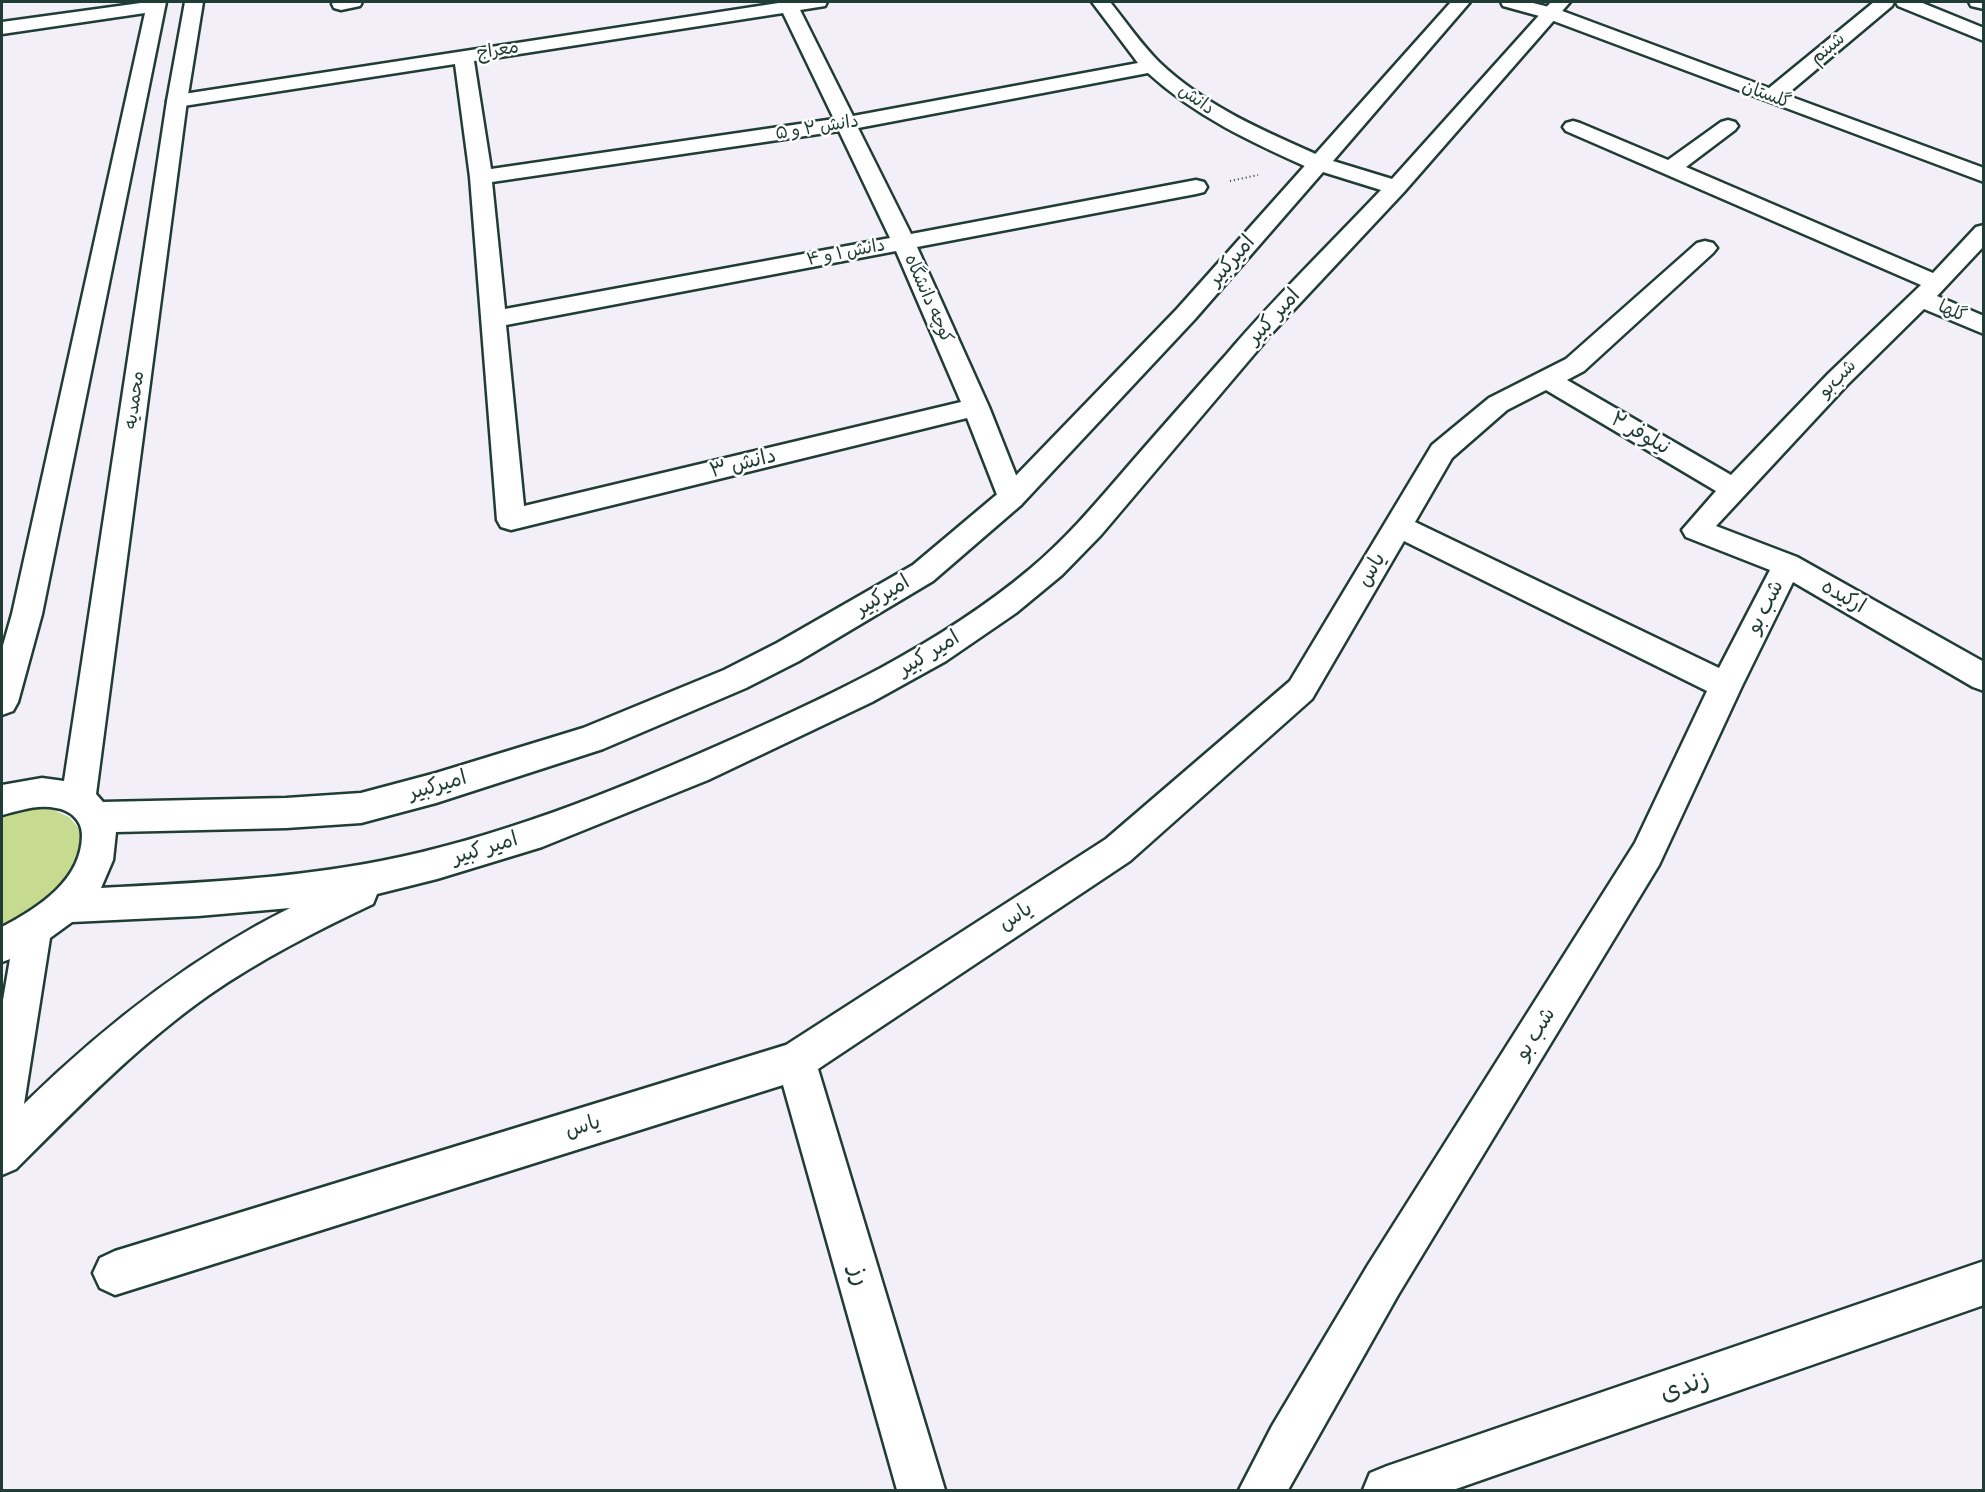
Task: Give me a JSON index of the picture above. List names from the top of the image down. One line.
{"streets":{"street":["شبنم","معراج","گلستان","دانش","دانش ۲ و ۵","دانش ۱ و ۴","امیرکبیر","کوچه دانشگاه","گلها","امیر کبیر","شب‌بو","محمدیه","نیلوفر ۲","دانش ۳","یاس","ارکیده","شب بو","رز","زندی"]},"crossings":[["شبنم","گلستان"],["معراج","کوچه دانشگاه"],["معراج","محمدیه"],["گلستان","امیر کبیر"],["دانش","دانش ۲ و ۵"],["دانش","امیرکبیر"],["دانش","امیر کبیر"],["دانش ۲ و ۵","کوچه دانشگاه"],["دانش ۱ و ۴","کوچه دانشگاه"],["دانش ۱ و ۴","دانش ۳"],["امیرکبیر","کوچه دانشگاه"],["امیرکبیر","محمدیه"],["کوچه دانشگاه","دانش ۳"],["گلها","شب‌بو"],["امیر کبیر","محمدیه"],["شب‌بو","نیلوفر ۲"],["شب‌بو","ارکیده"],["نیلوفر ۲","یاس"],["یاس","رز"],["ارکیده","شب بو"]]}
